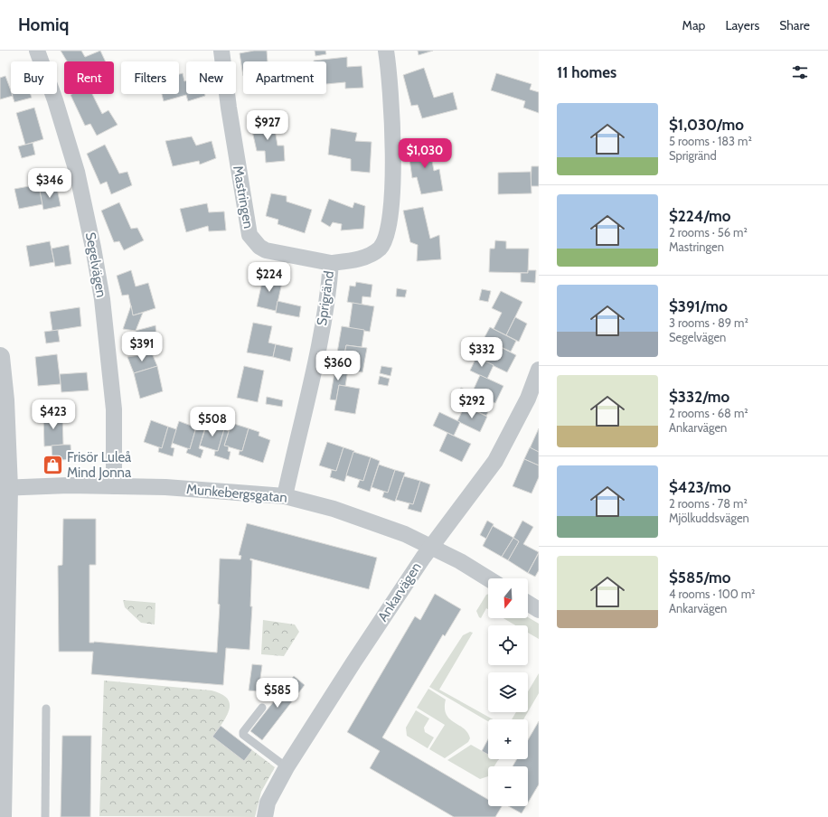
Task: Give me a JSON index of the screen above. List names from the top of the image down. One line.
{"streets":{"street":["Mastringen","Segelvägen","Sprigränd","Munkebergsgatan","Ankarvägen"]},"crossings":[["Mastringen","Sprigränd"],["Segelvägen","Munkebergsgatan"],["Sprigränd","Munkebergsgatan"],["Munkebergsgatan","Ankarvägen"]],"places":{"shop":["Frisör Luleå Mind Jonna"]},"north":"bottom","page":{"header":"Homiq","nav":["Map","Layers","Share"],"heading":"11 homes","chip":["Buy","Rent","Filters","New","Apartment"],"list":[{"name":"$1,030/mo","note":"5 rooms · 183 m² · Sprigränd"},{"name":"$224/mo","note":"2 rooms · 56 m² · Mastringen"},{"name":"$391/mo","note":"3 rooms · 89 m² · Segelvägen"},{"name":"$332/mo","note":"2 rooms · 68 m² · Ankarvägen"},{"name":"$423/mo","note":"2 rooms · 78 m² · Mjölkuddsvägen"},{"name":"$585/mo","note":"4 rooms · 100 m² · Ankarvägen"}],"price":["$927","$1,030","$346","$224","$391","$332","$360","$292","$423","$508","$585"],"map_buttons":["+","−"]}}
